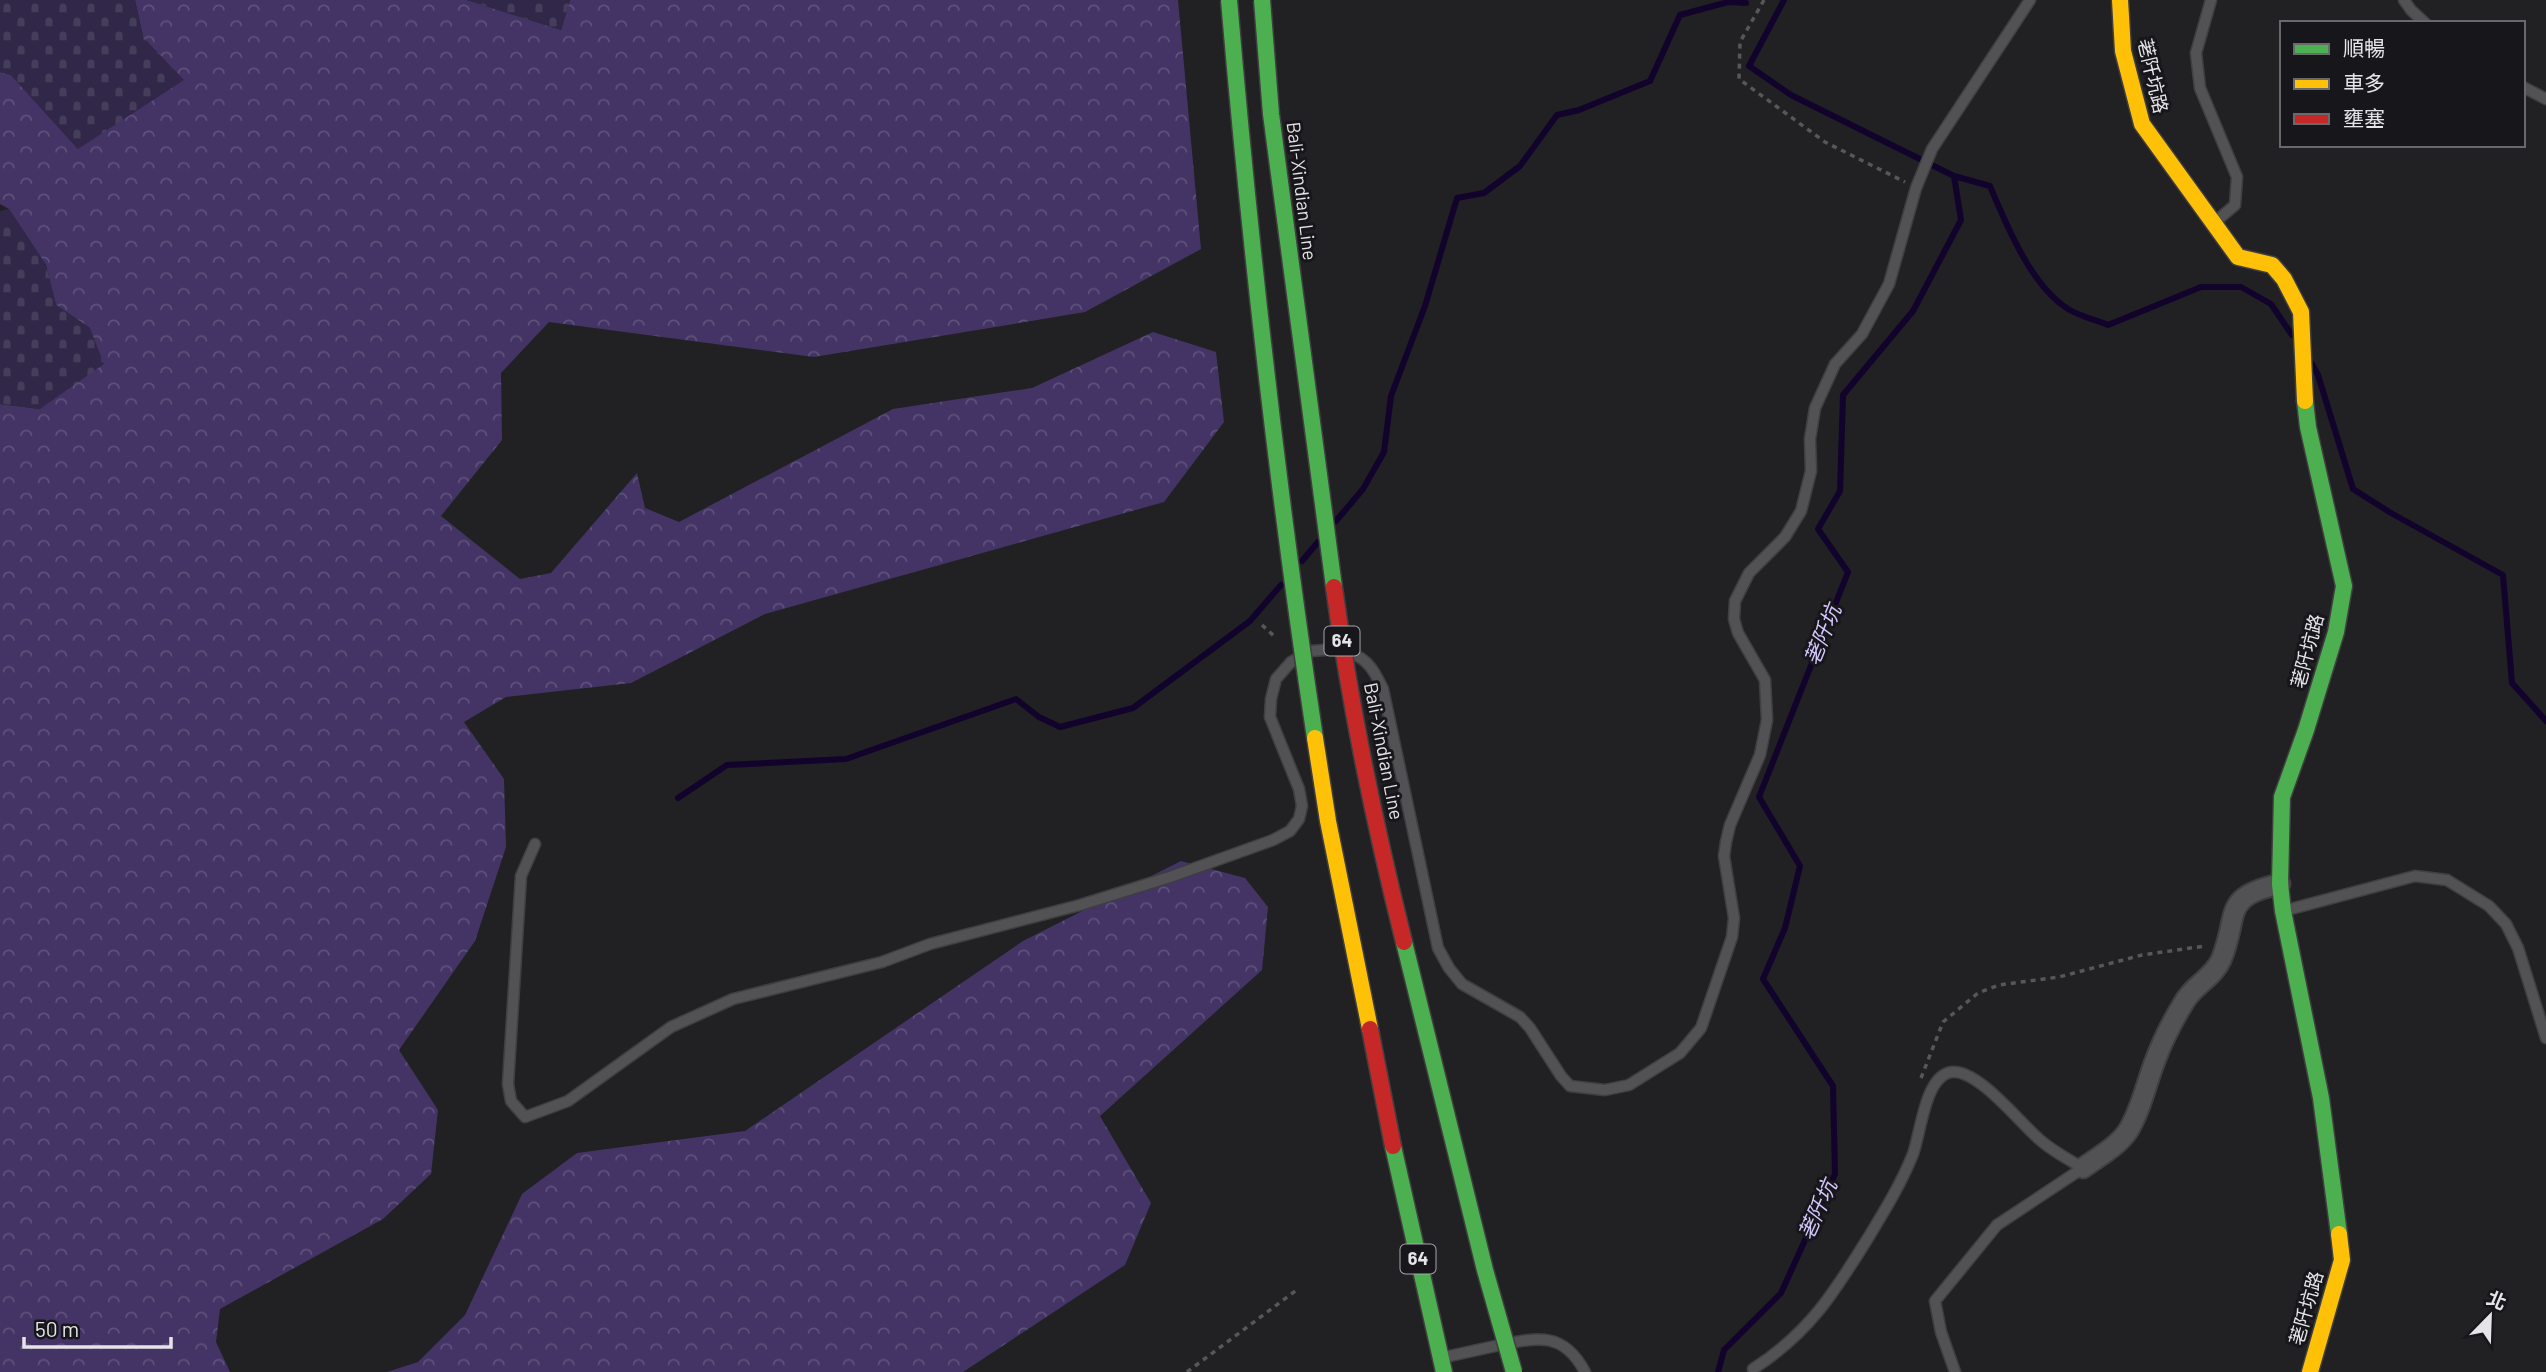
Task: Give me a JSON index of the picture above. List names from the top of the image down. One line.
{"streets":{"main road":["荖阡坑路","Bali-Xindian Line","64"]},"water":["荖阡坑"],"legend":["順暢","車多","壅塞"],"scale_bar":"50 m","north":"top right"}
